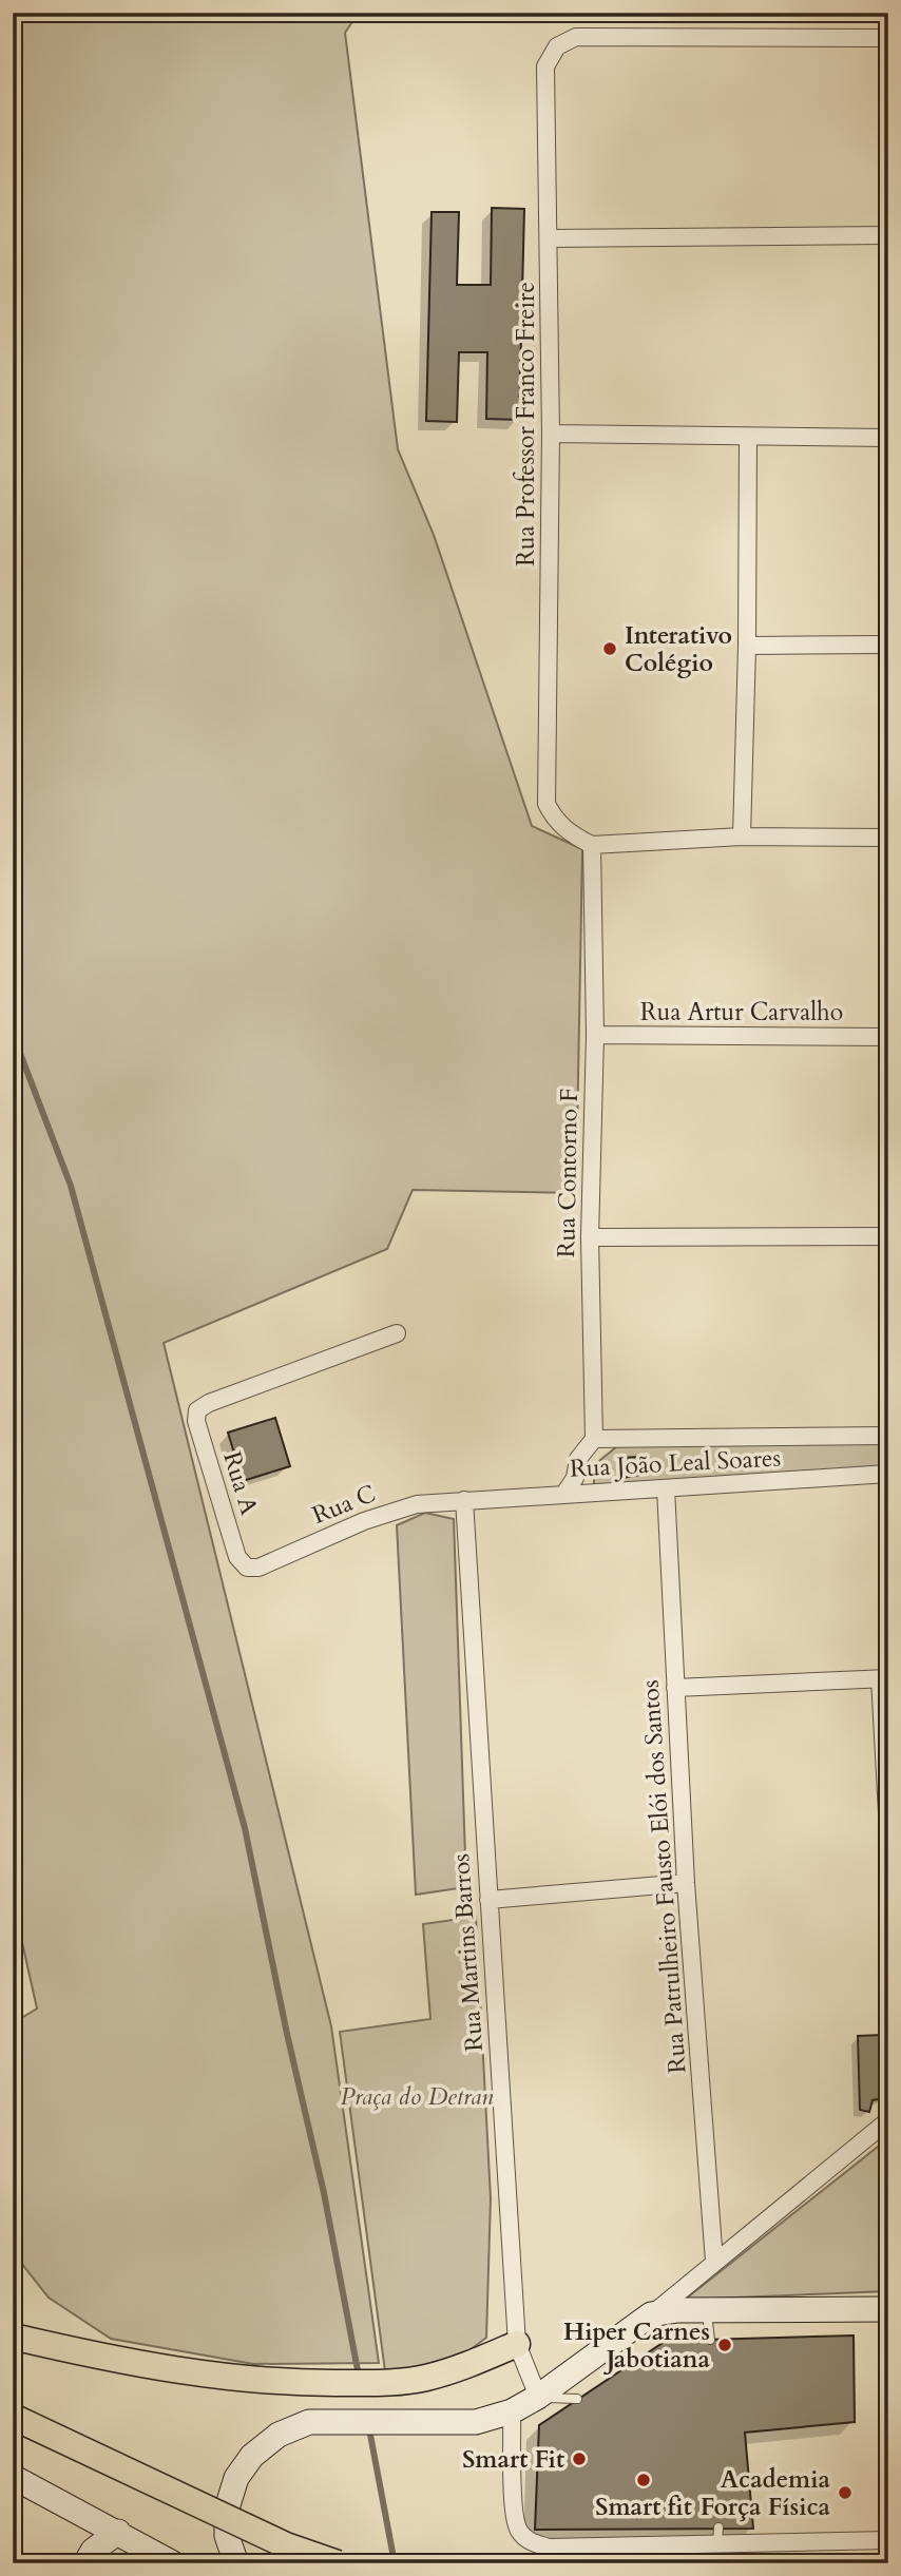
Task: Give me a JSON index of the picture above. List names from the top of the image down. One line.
{"streets":{"street":["Rua Professor Franco Freire","Rua Artur Carvalho","Rua Contorno F","Rua João Leal Soares","Rua A","Rua C","Rua Patrulheiro Fausto Elói dos Santos","Rua Martins Barros"]},"crossings":[["Rua Professor Franco Freire","Rua Contorno F"],["Rua Artur Carvalho","Rua Contorno F"],["Rua Contorno F","Rua João Leal Soares"],["Rua João Leal Soares","Rua C"],["Rua João Leal Soares","Rua Patrulheiro Fausto Elói dos Santos"],["Rua João Leal Soares","Rua Martins Barros"],["Rua A","Rua C"],["Rua C","Rua Martins Barros"]],"parks":["Praça do Detran"],"places":["Interativo Colégio","Hiper Carnes Jabotiana","Smart Fit","Smart fit","Academia Força Física"]}
